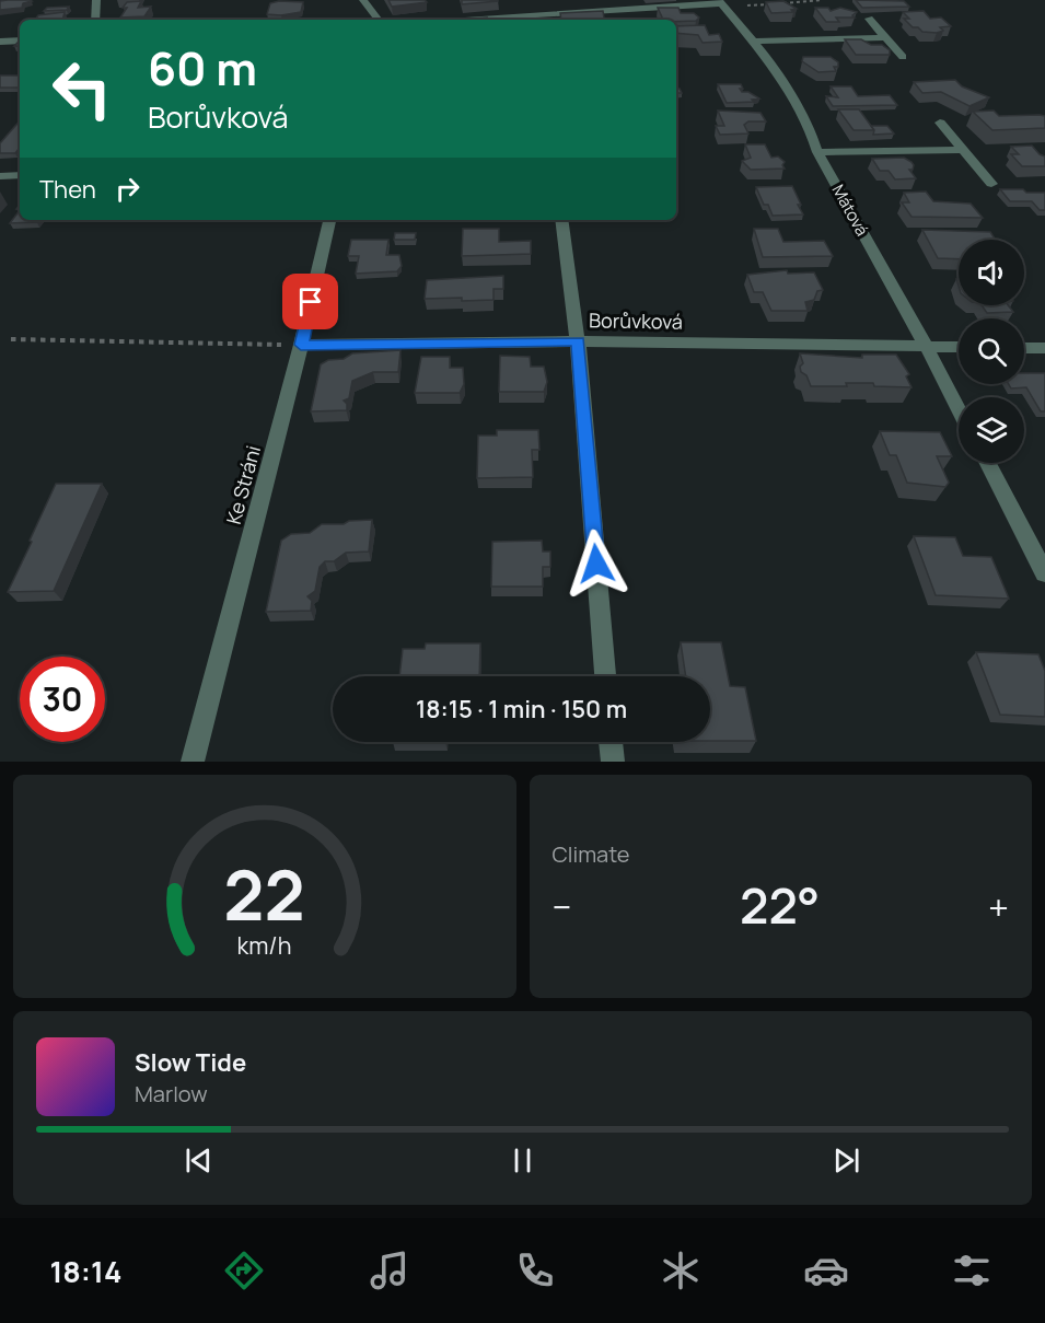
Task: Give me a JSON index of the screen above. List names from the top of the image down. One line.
{"streets":{"street":["Mátová","Borůvková","Ke Stráni"]},"crossings":[["Mátová","Borůvková"],["Borůvková","Ke Stráni"]],"page":{"turn":["60 m","Borůvková"],"then":"Then","limit":"30","trip":"18:15 · 1 min · 150 m","tile":"Climate","heat":["−","22°","+"],"song":["Slow Tide","Marlow"],"tabs":"18:14","gauge":["22","km/h"]}}
